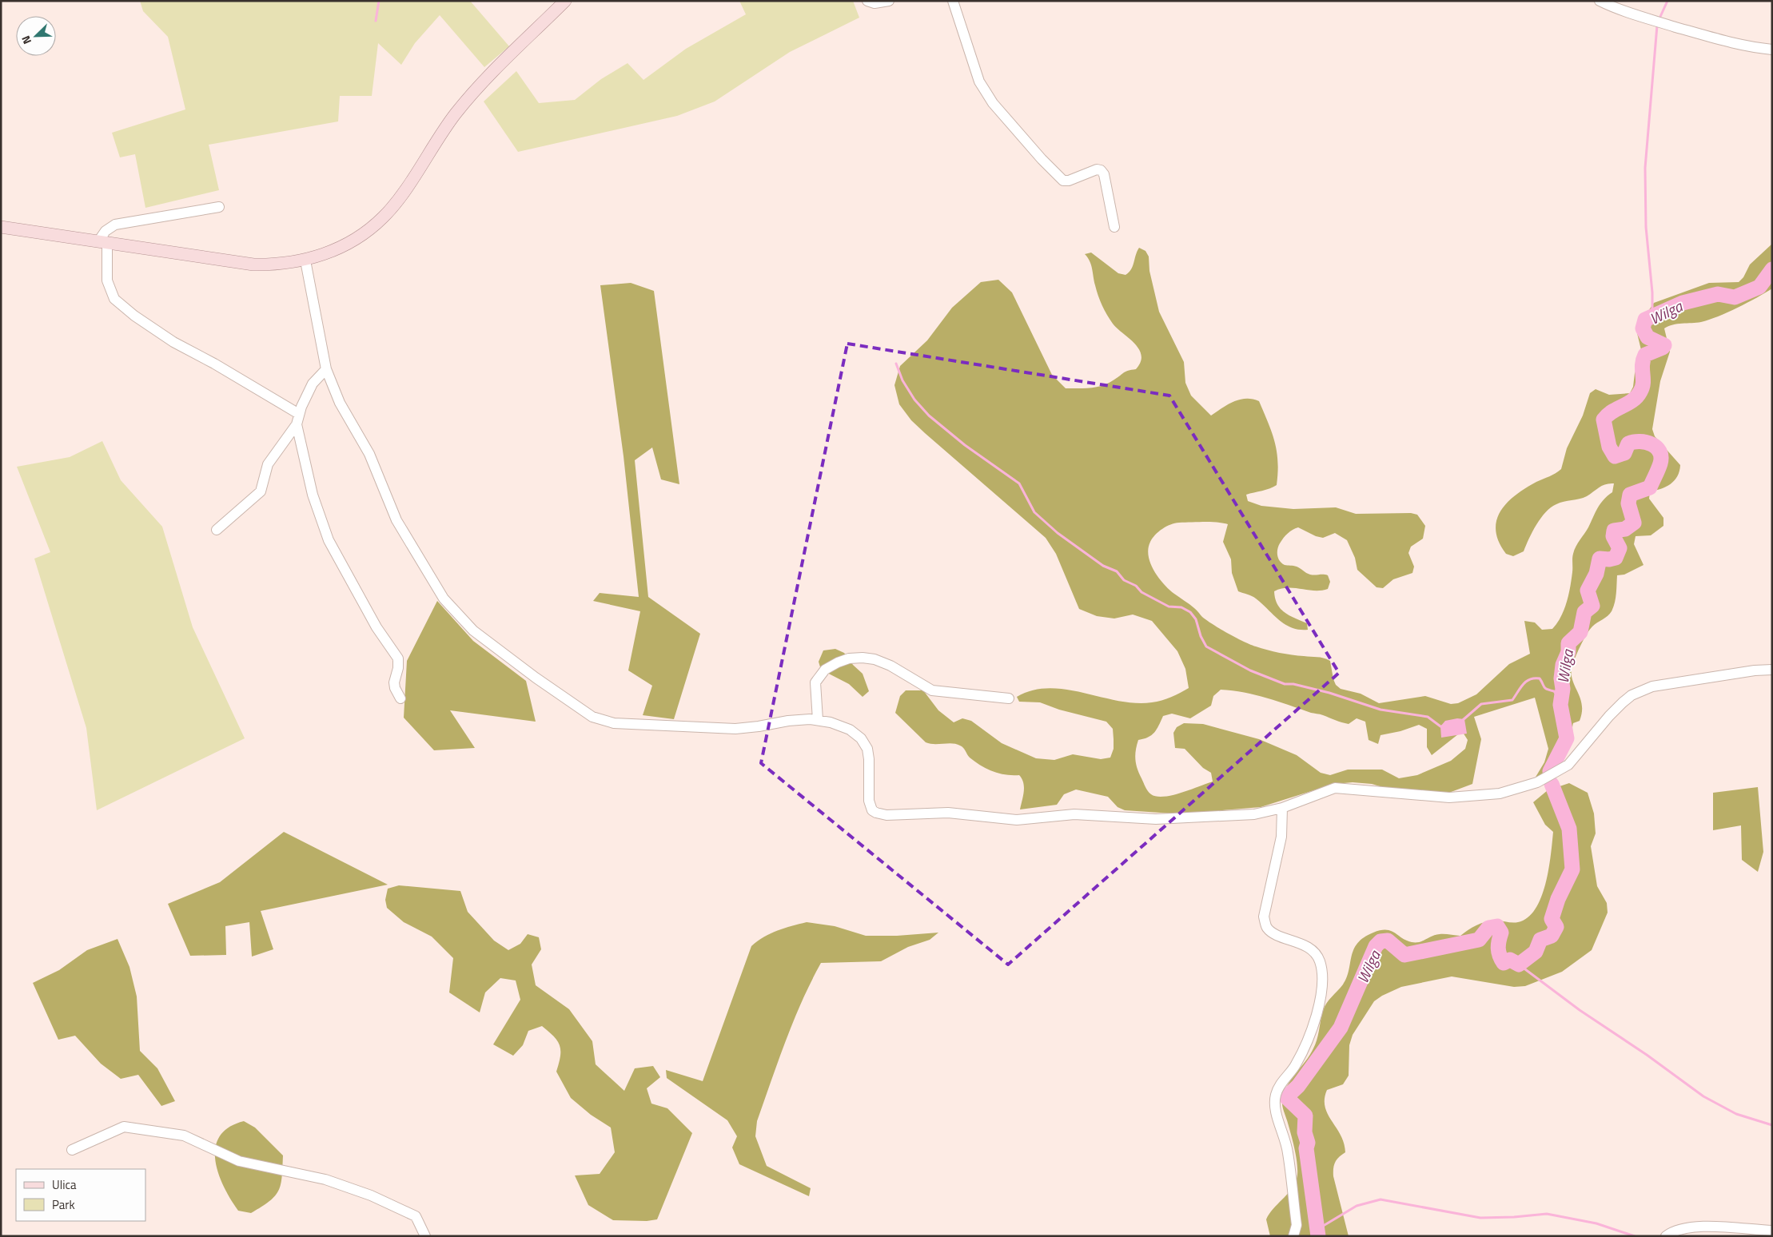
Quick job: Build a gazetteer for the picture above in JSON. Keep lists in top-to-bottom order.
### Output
{
  "water": ["Wilga"],
  "legend": ["Ulica", "Park"],
  "north": "bottom left"
}
